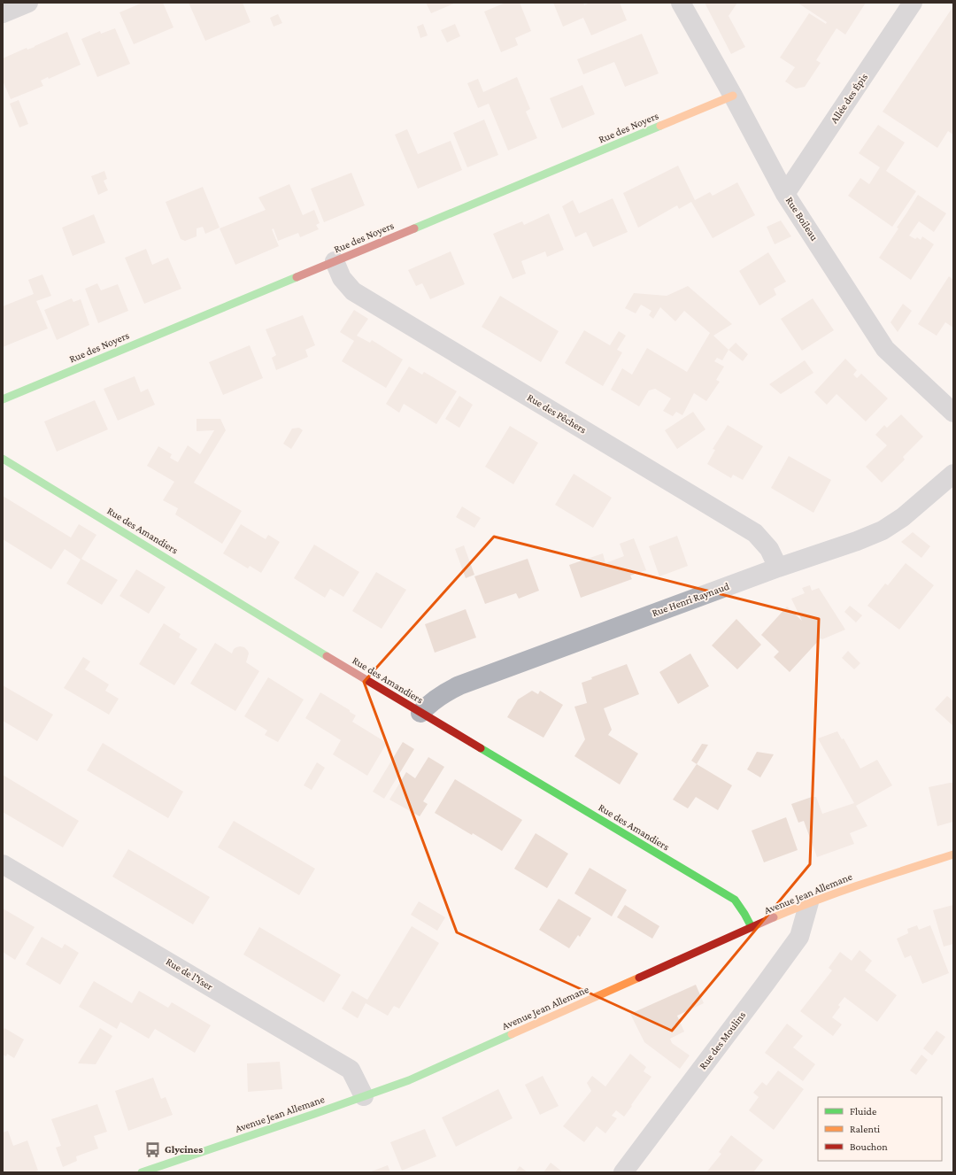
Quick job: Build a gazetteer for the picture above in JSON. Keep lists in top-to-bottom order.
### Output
{
  "streets": {
    "street": [
      "Allée des Épis",
      "Rue des Noyers",
      "Rue Boileau",
      "Rue des Pêchers",
      "Rue des Amandiers",
      "Rue Henri Raynaud",
      "Avenue Jean Allemane",
      "Rue de l'Yser",
      "Rue des Moulins"
    ]
  },
  "crossings": [
    ["Allée des Épis", "Rue Boileau"],
    ["Rue des Noyers", "Rue Boileau"],
    ["Rue des Noyers", "Rue des Pêchers"],
    ["Rue des Pêchers", "Rue Henri Raynaud"],
    ["Rue des Amandiers", "Rue Henri Raynaud"],
    ["Rue des Amandiers", "Avenue Jean Allemane"],
    ["Avenue Jean Allemane", "Rue de l'Yser"],
    ["Avenue Jean Allemane", "Rue des Moulins"]
  ],
  "places": {
    "bus stop": ["Glycines"]
  },
  "legend": ["Fluide", "Ralenti", "Bouchon"]
}
